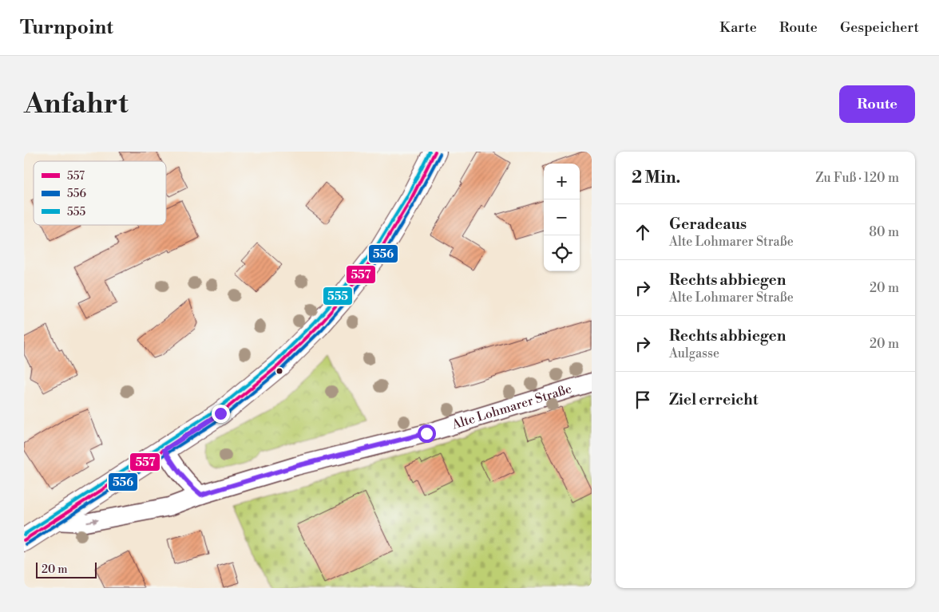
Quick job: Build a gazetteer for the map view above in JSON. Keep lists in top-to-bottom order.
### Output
{
  "streets": {
    "street": ["Alte Lohmarer Straße"]
  },
  "lines": ["transit line 557", "transit line 555", "transit line 556"],
  "legend": ["557", "556", "555"],
  "scale_bar": "20 m",
  "page": {
    "header": "Turnpoint",
    "nav": ["Karte", "Route", "Gespeichert"],
    "buttons": "Route",
    "title": "Anfahrt",
    "heading": ["2 Min.", "Zu Fuß · 120 m"],
    "map_buttons": ["+", "−"],
    "list": [
      ["Geradeaus", "Alte Lohmarer Straße", "80 m"],
      ["Rechts abbiegen", "Alte Lohmarer Straße", "20 m"],
      ["Rechts abbiegen", "Aulgasse", "20 m"],
      "Ziel erreicht"
    ],
    "scale": "20 m"
  }
}
